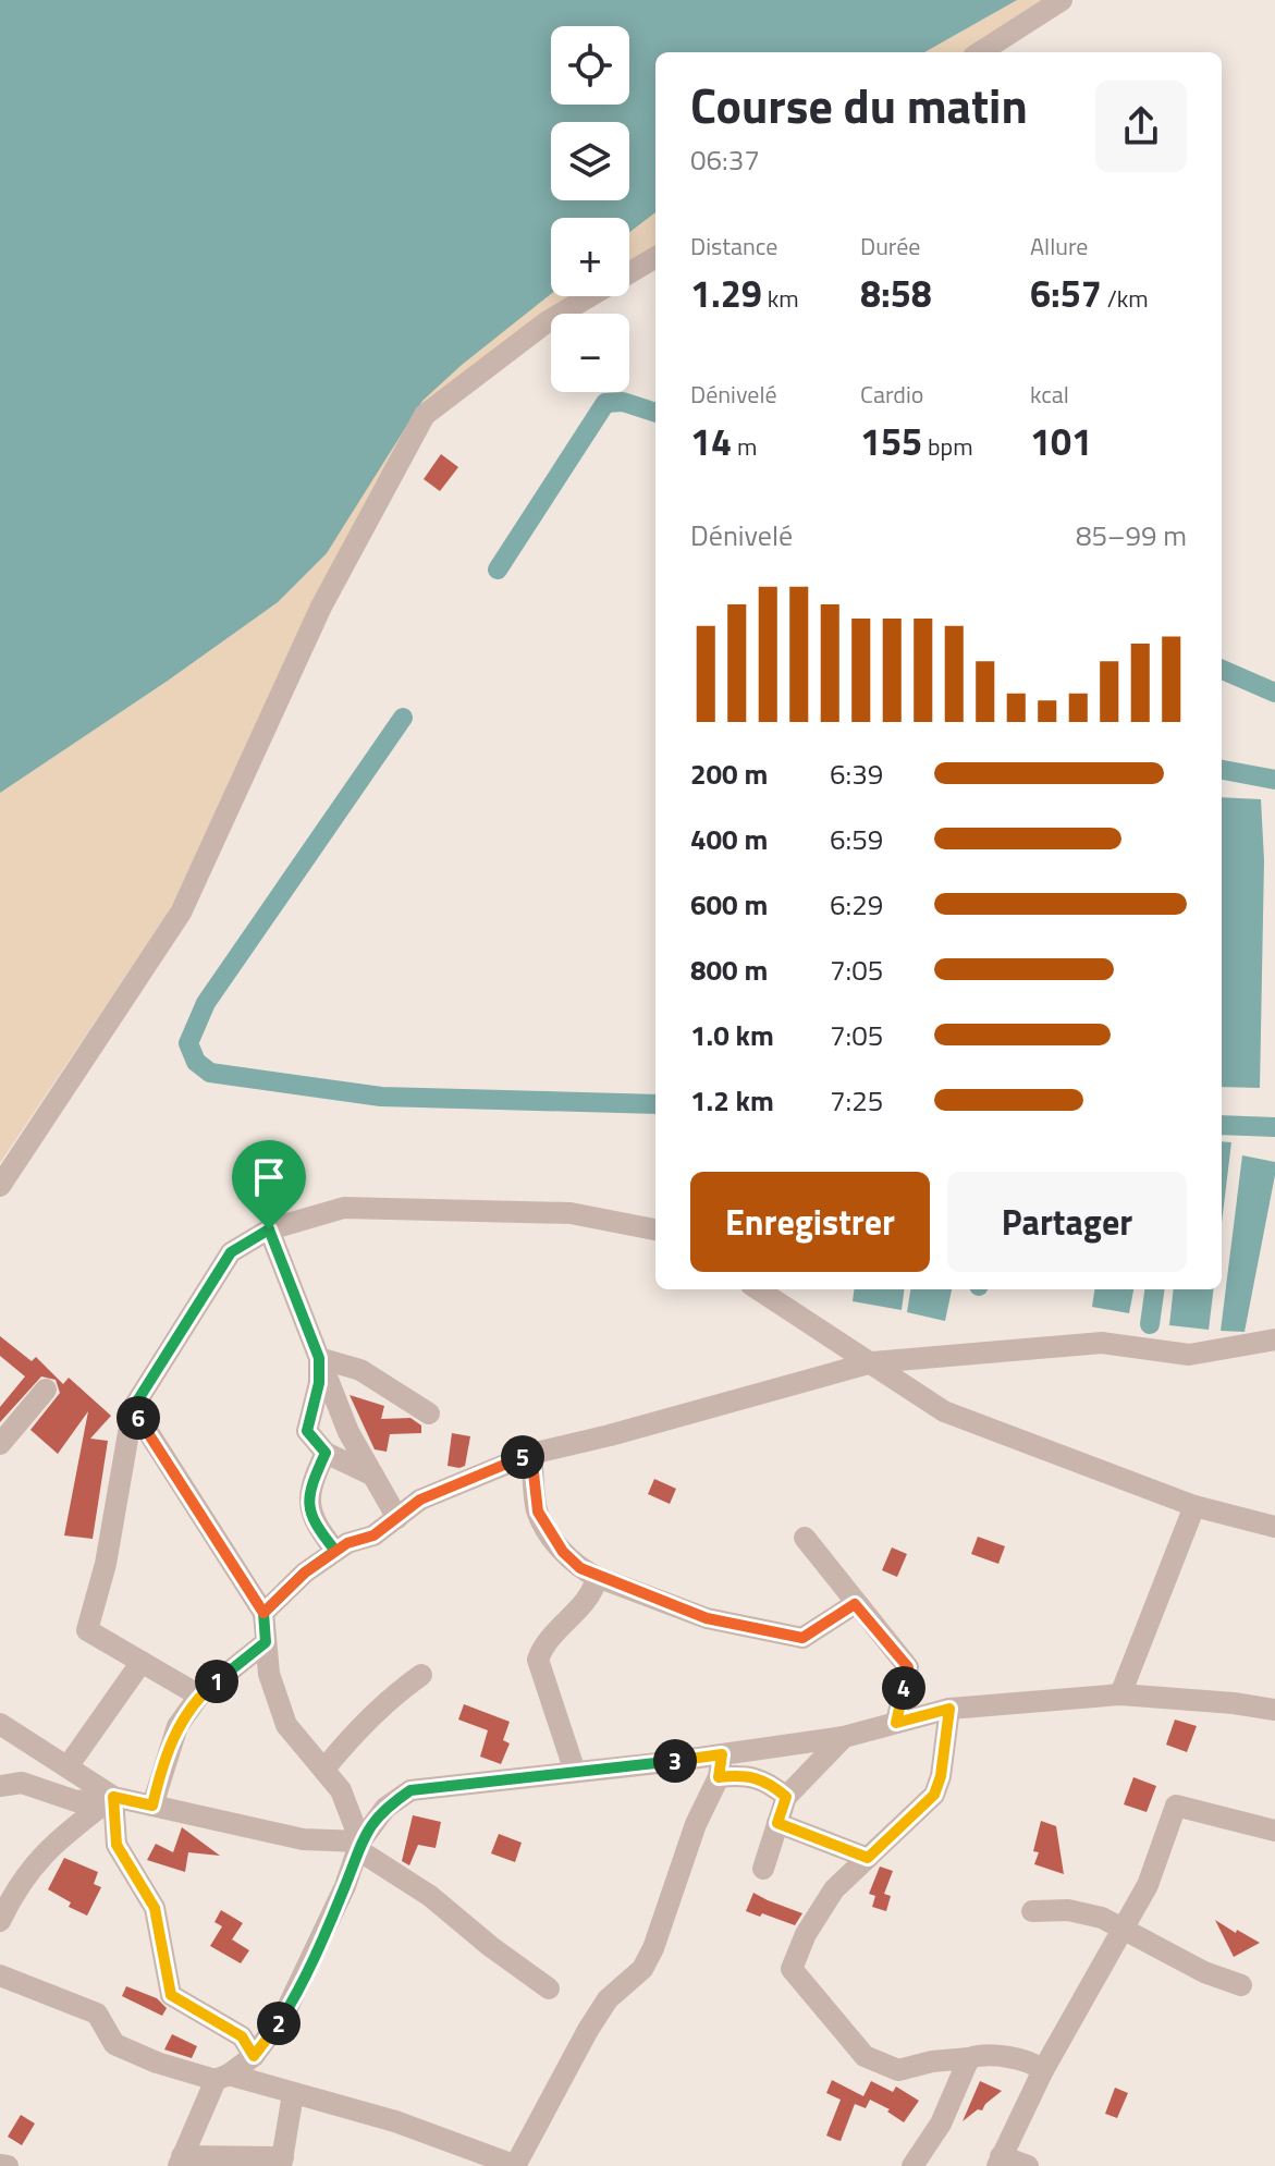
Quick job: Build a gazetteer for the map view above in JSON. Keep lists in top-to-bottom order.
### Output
{
  "page": {
    "map_buttons": ["+", "−"],
    "heading": ["Course du matin", "06:37"],
    "stats": [
      ["Distance", "1.29 km"],
      ["Durée", "8:58"],
      ["Allure", "6:57 /km"],
      ["Dénivelé", "14 m"],
      ["Cardio", "155 bpm"],
      ["kcal", "101"]
    ],
    "chart": ["Dénivelé", "85–99 m"],
    "list": [
      {
        "name": "200 m",
        "note": "6:39"
      },
      {
        "name": "400 m",
        "note": "6:59"
      },
      {
        "name": "600 m",
        "note": "6:29"
      },
      {
        "name": "800 m",
        "note": "7:05"
      },
      {
        "name": "1.0 km",
        "note": "7:05"
      },
      {
        "name": "1.2 km",
        "note": "7:25"
      }
    ],
    "buttons": ["Enregistrer", "Partager"],
    "pins": [
      "6",
      "5",
      "1",
      "4",
      "3",
      "2"
    ]
  }
}
